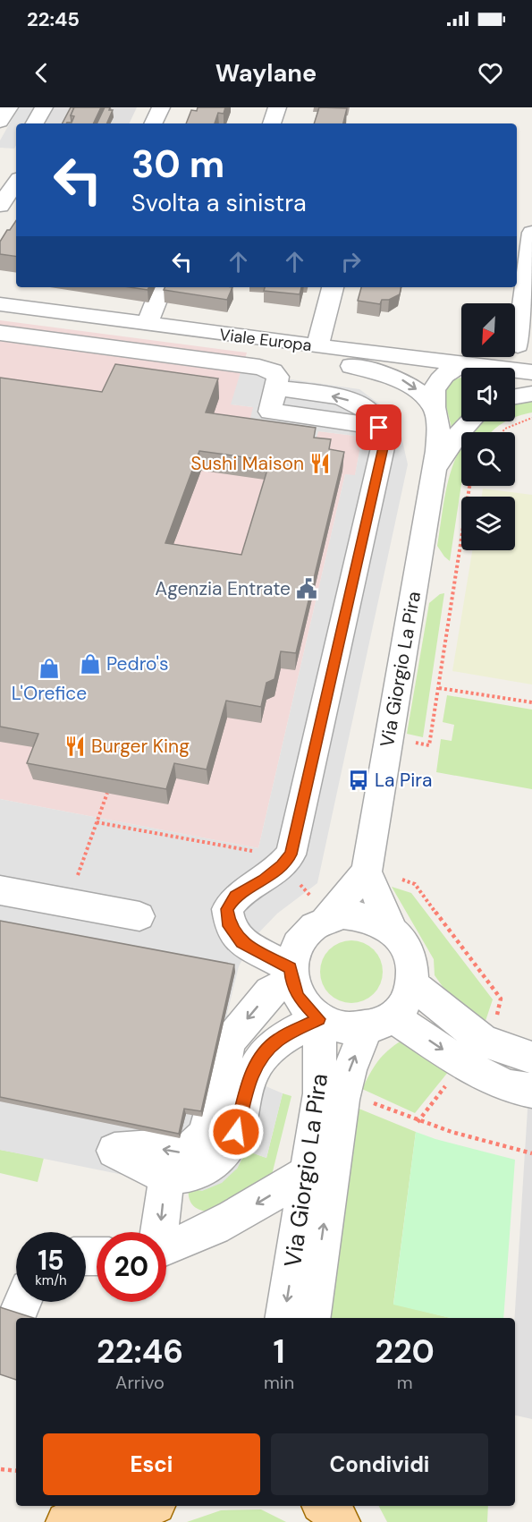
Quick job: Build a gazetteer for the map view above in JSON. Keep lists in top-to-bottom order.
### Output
{
  "streets": {
    "street": ["Viale Europa", "Via Giorgio La Pira"]
  },
  "places": {
    "restaurant": ["Sushi Maison", "Burger King"],
    "public building": ["Agenzia Entrate"],
    "shop": ["Pedro's", "L'Orefice"],
    "bus stop": ["La Pira"]
  },
  "north": "bottom left",
  "page": {
    "status": "22:45",
    "header": "Waylane",
    "turn": ["30 m", "Svolta a sinistra"],
    "speed": "15 km/h",
    "limit": "20",
    "eta": [
      "22:46",
      "Arrivo",
      "1",
      "min",
      "220",
      "m"
    ],
    "buttons": ["Esci", "Condividi"]
  }
}
